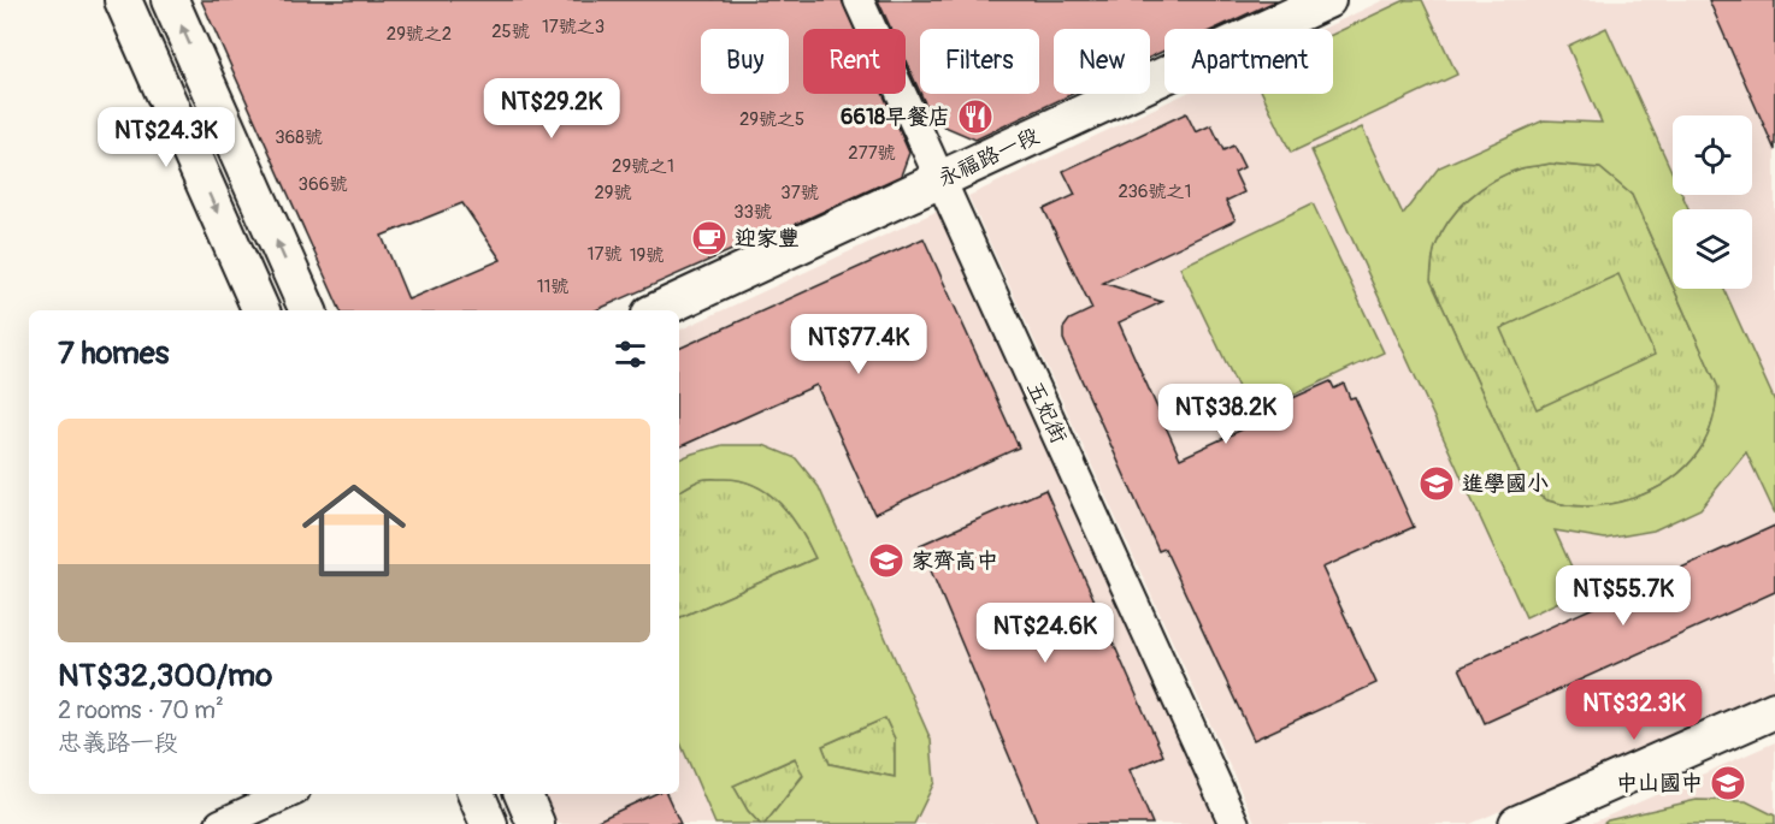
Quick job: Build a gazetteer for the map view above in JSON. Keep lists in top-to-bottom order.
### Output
{
  "streets": {
    "street": ["永福路一段", "五妃街"]
  },
  "crossings": [
    ["永福路一段", "五妃街"]
  ],
  "places": {
    "restaurant": ["6618早餐店"],
    "cafe": ["迎家豐"],
    "school or university": ["進學國小", "家齊高中", "中山國中"]
  },
  "house_numbers": [
    "17號之3",
    "25號",
    "29號之2",
    "29號之5",
    "368號",
    "277號",
    "29號之1",
    "366號",
    "236號之1",
    "29號",
    "37號",
    "33號",
    "17號",
    "19號",
    "11號"
  ],
  "page": {
    "chip": [
      "Buy",
      "Rent",
      "Filters",
      "New",
      "Apartment"
    ],
    "price": [
      "NT$29.2K",
      "NT$24.3K",
      "NT$77.4K",
      "NT$38.2K",
      "NT$55.7K",
      "NT$24.6K",
      "NT$32.3K"
    ],
    "heading": "7 homes",
    "list": [
      {
        "name": "NT$32,300/mo",
        "note": "2 rooms · 70 m² · 忠義路一段"
      }
    ]
  }
}
